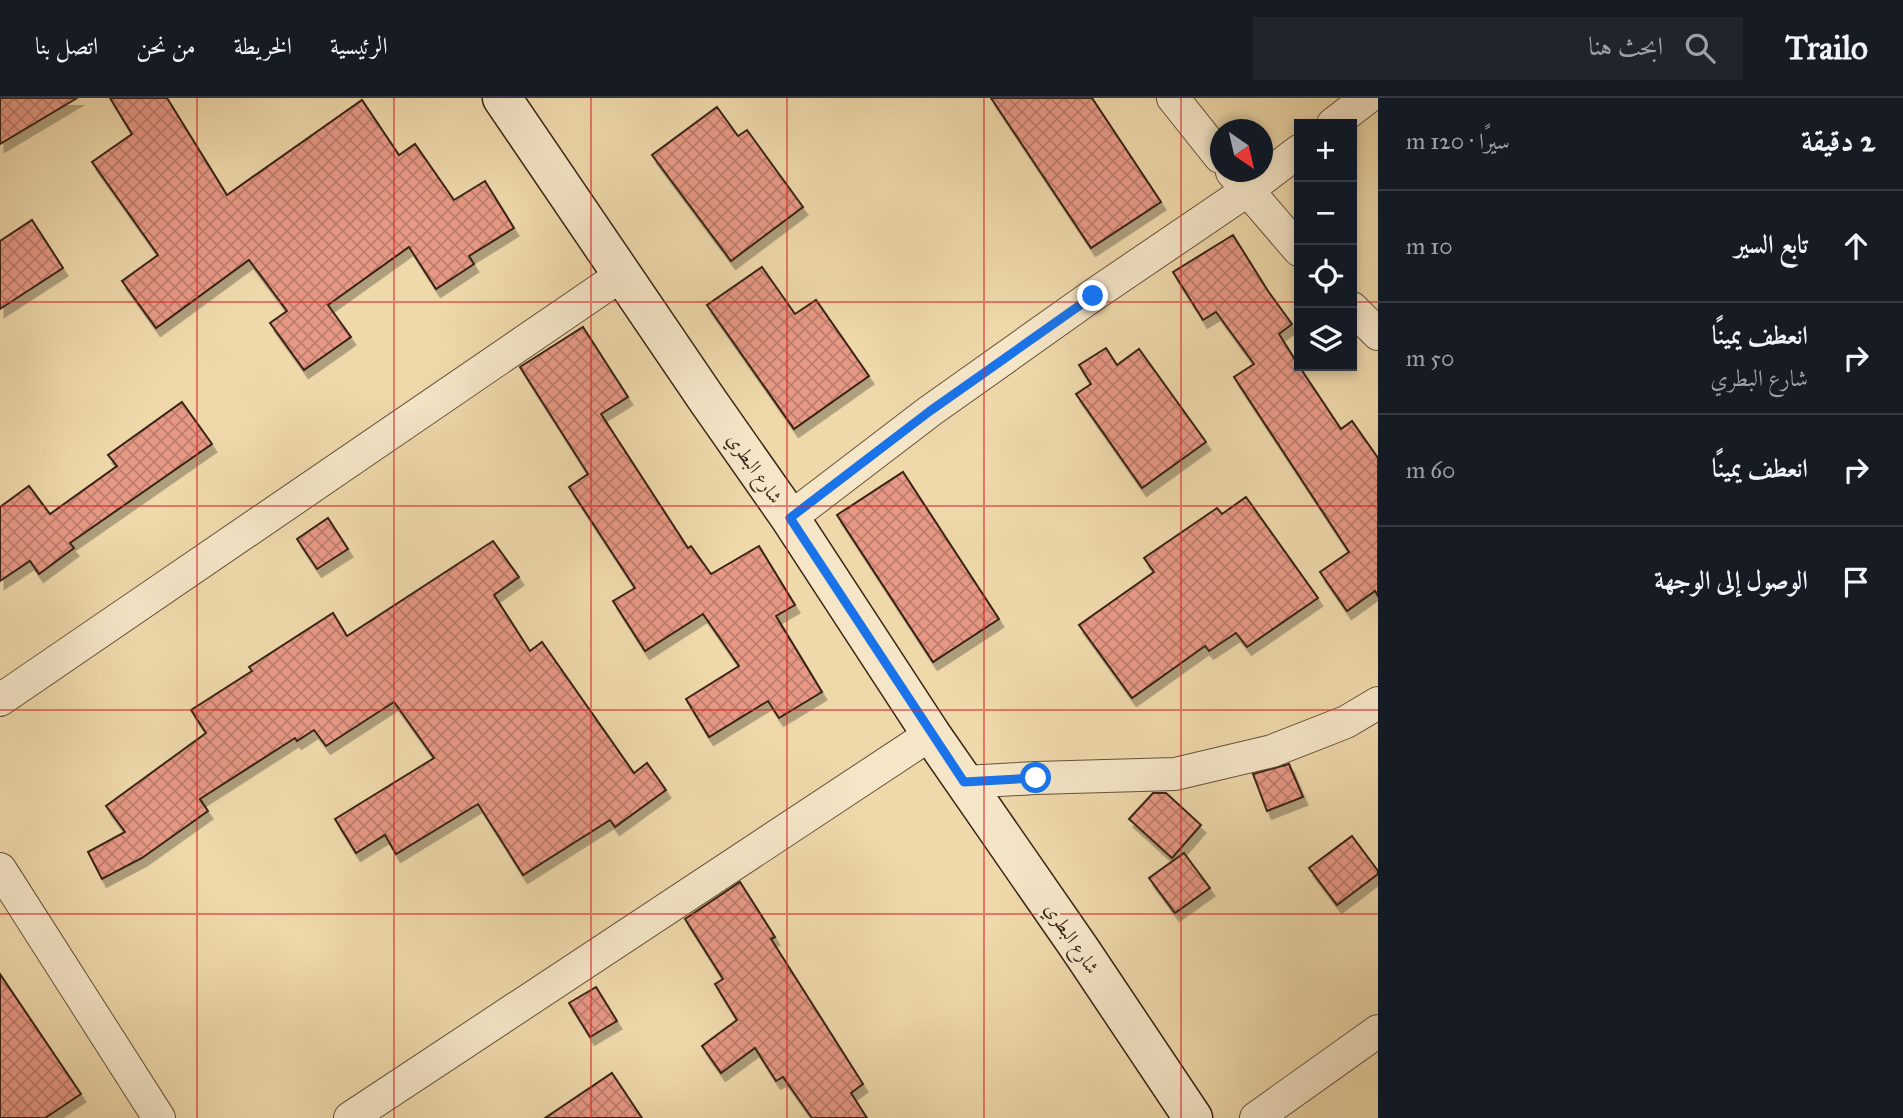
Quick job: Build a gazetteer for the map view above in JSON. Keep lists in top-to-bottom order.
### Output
{
  "streets": {
    "main road": ["شارع البطري"]
  },
  "north": "bottom right",
  "page": {
    "header": "Trailo",
    "search": "ابحث هنا",
    "nav": [
      "الرئيسية",
      "الخريطة",
      "من نحن",
      "اتصل بنا"
    ],
    "heading": ["2 دقيقة", "سيرًا · 120 m"],
    "map_buttons": ["+", "−"],
    "list": [
      ["تابع السير", "10 m"],
      ["انعطف يمينًا", "شارع البطري", "50 m"],
      ["انعطف يمينًا", "60 m"],
      "الوصول إلى الوجهة"
    ]
  }
}
